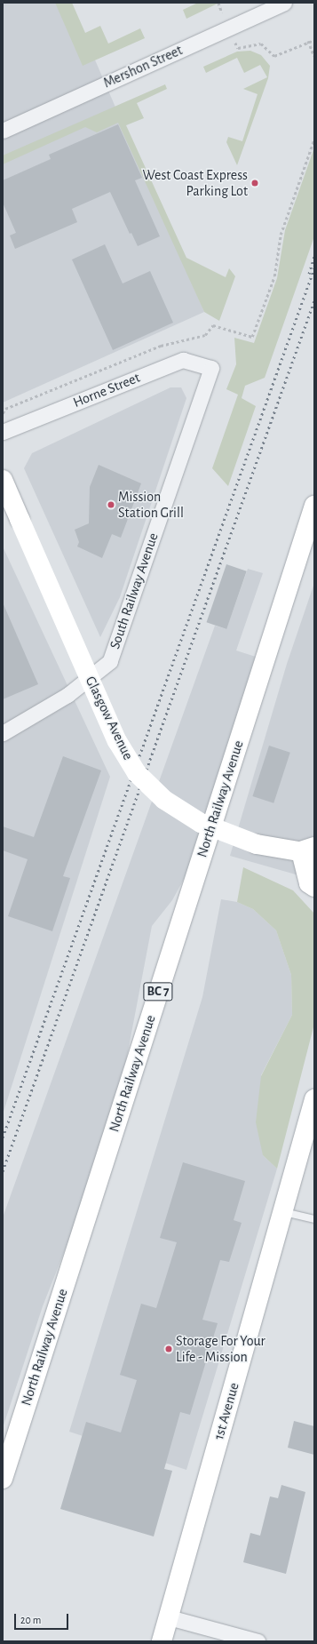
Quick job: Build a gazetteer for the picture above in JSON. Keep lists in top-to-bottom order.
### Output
{
  "streets": {
    "main road": [
      "Glasgow Avenue",
      "North Railway Avenue",
      "BC 7",
      "1st Avenue"
    ],
    "street": ["Mershon Street", "Horne Street", "South Railway Avenue"]
  },
  "crossings": [
    ["Horne Street", "South Railway Avenue"]
  ],
  "places": ["West Coast Express Parking Lot", "Mission Station Grill", "Storage For Your Life - Mission"],
  "scale_bar": "20 m"
}
